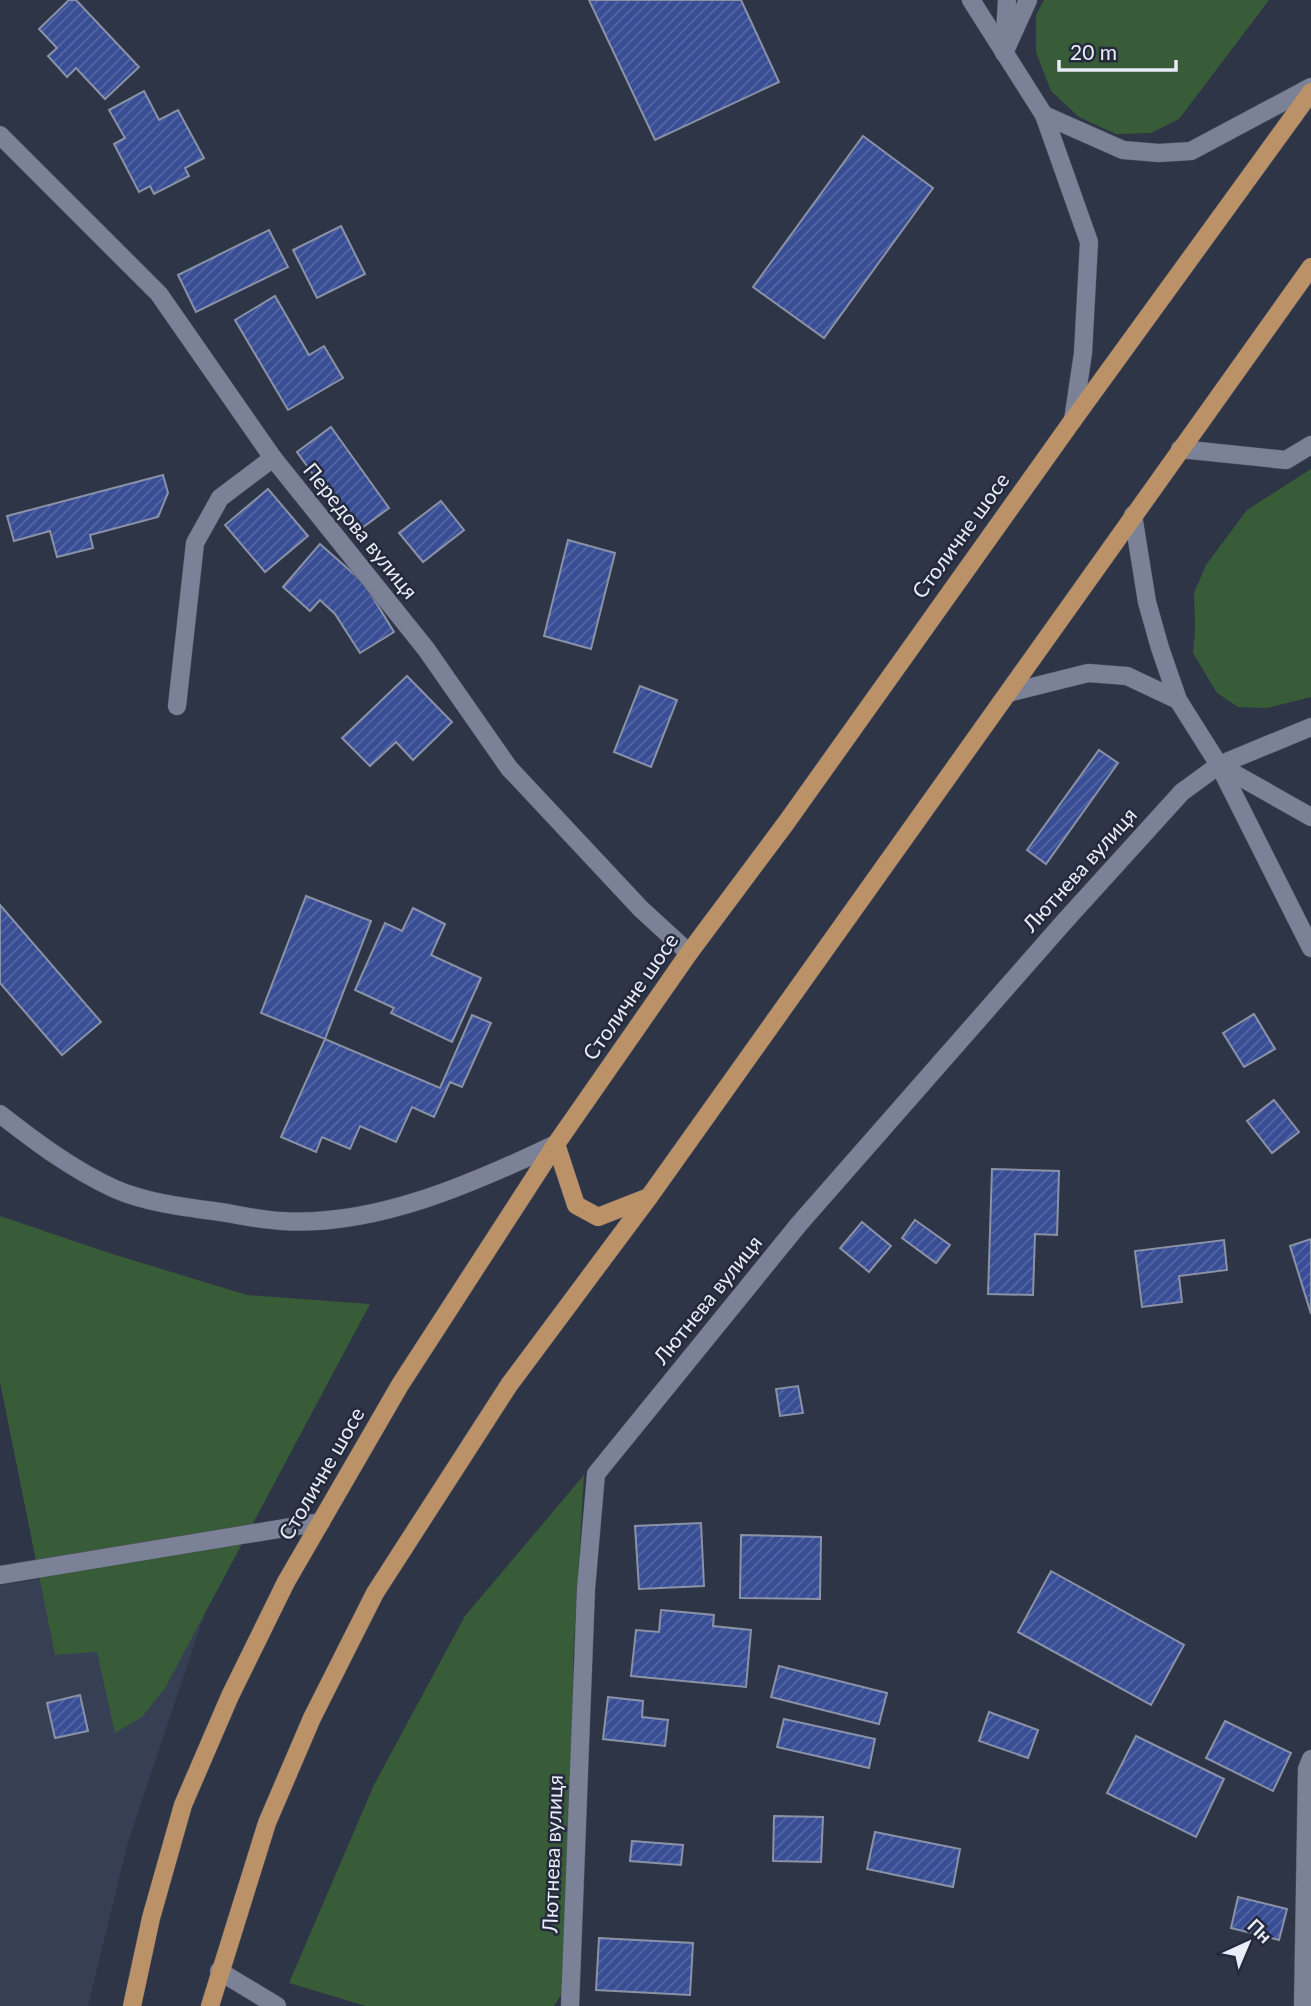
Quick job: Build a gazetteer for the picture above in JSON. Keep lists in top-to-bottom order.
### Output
{
  "streets": {
    "main road": ["Столичне шосе"],
    "street": ["Передова вулиця", "Лютнева вулиця"]
  },
  "crossings": [
    ["Передова вулиця", "Столичне шосе"]
  ],
  "scale_bar": "20 m",
  "north": "top right"
}
